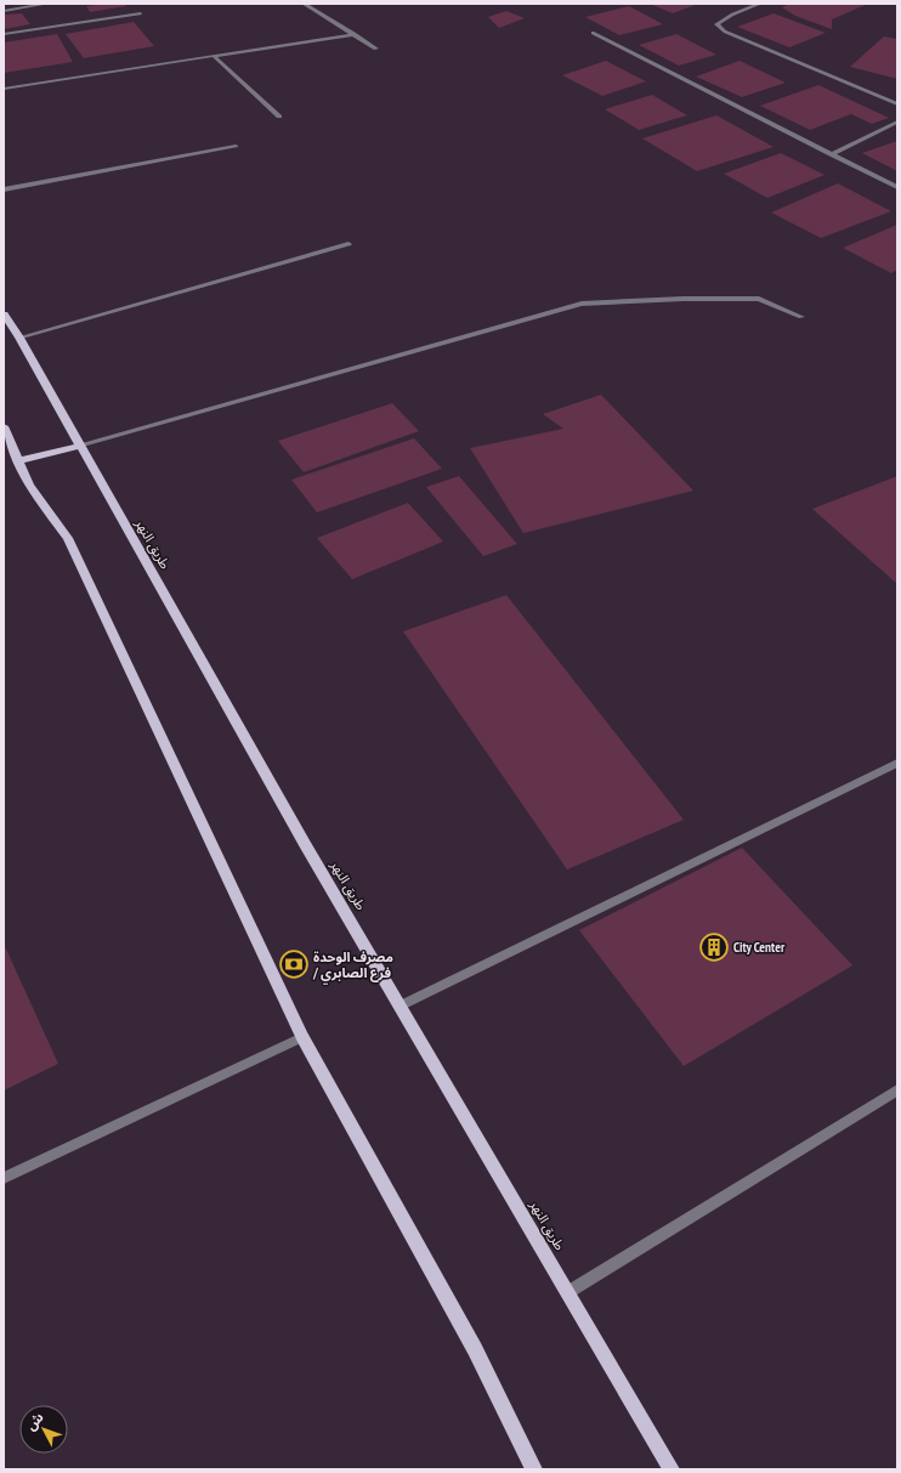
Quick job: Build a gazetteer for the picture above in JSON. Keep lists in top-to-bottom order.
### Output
{
  "streets": {
    "main road": ["طريق النهر"]
  },
  "places": {
    "building": ["City Center"],
    "bank": ["مصرف الوحدة / فرع الصابري"]
  },
  "north": "top left"
}
